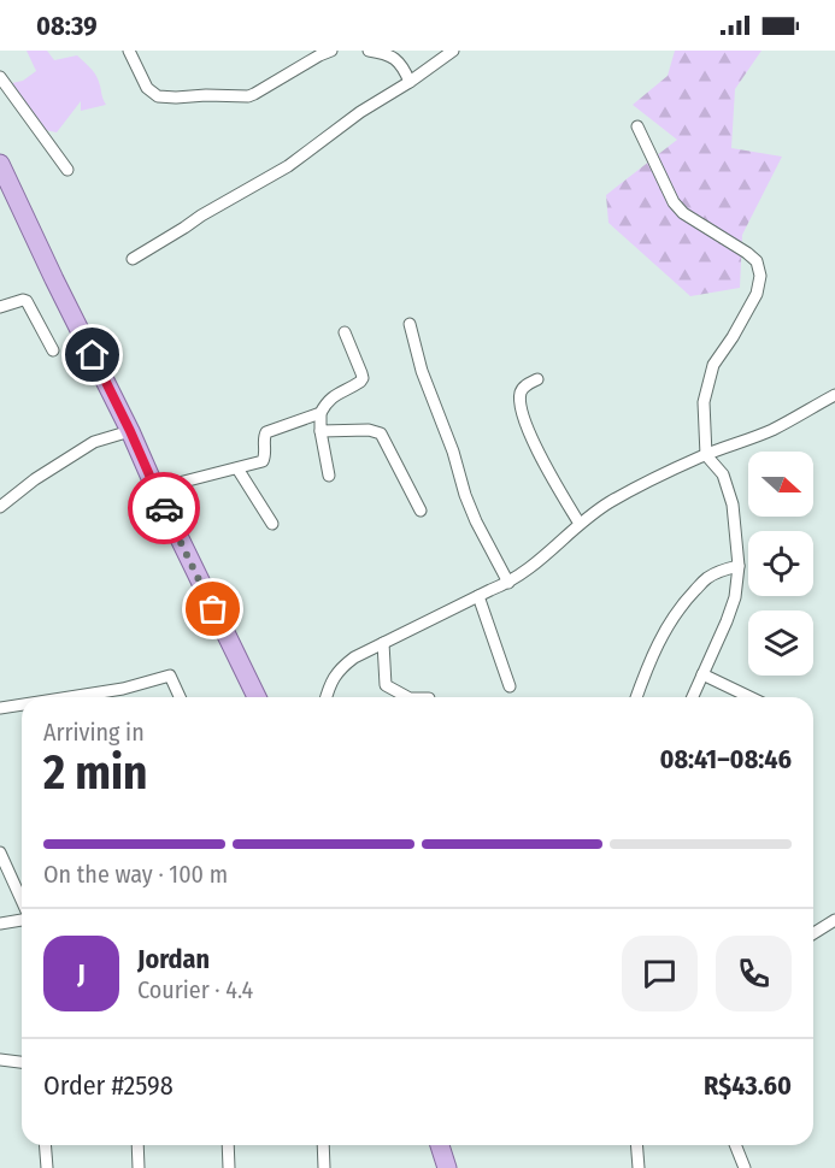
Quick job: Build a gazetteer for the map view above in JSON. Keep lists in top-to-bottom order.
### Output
{
  "north": "right",
  "page": {
    "status": "08:39",
    "heading": ["2 min", "Arriving in", "08:41–08:46"],
    "panel": [
      "Jordan",
      "Courier · 4.4",
      "Order #2598",
      "R$43.60"
    ],
    "bar": "On the way · 100 m",
    "round": "J"
  }
}
